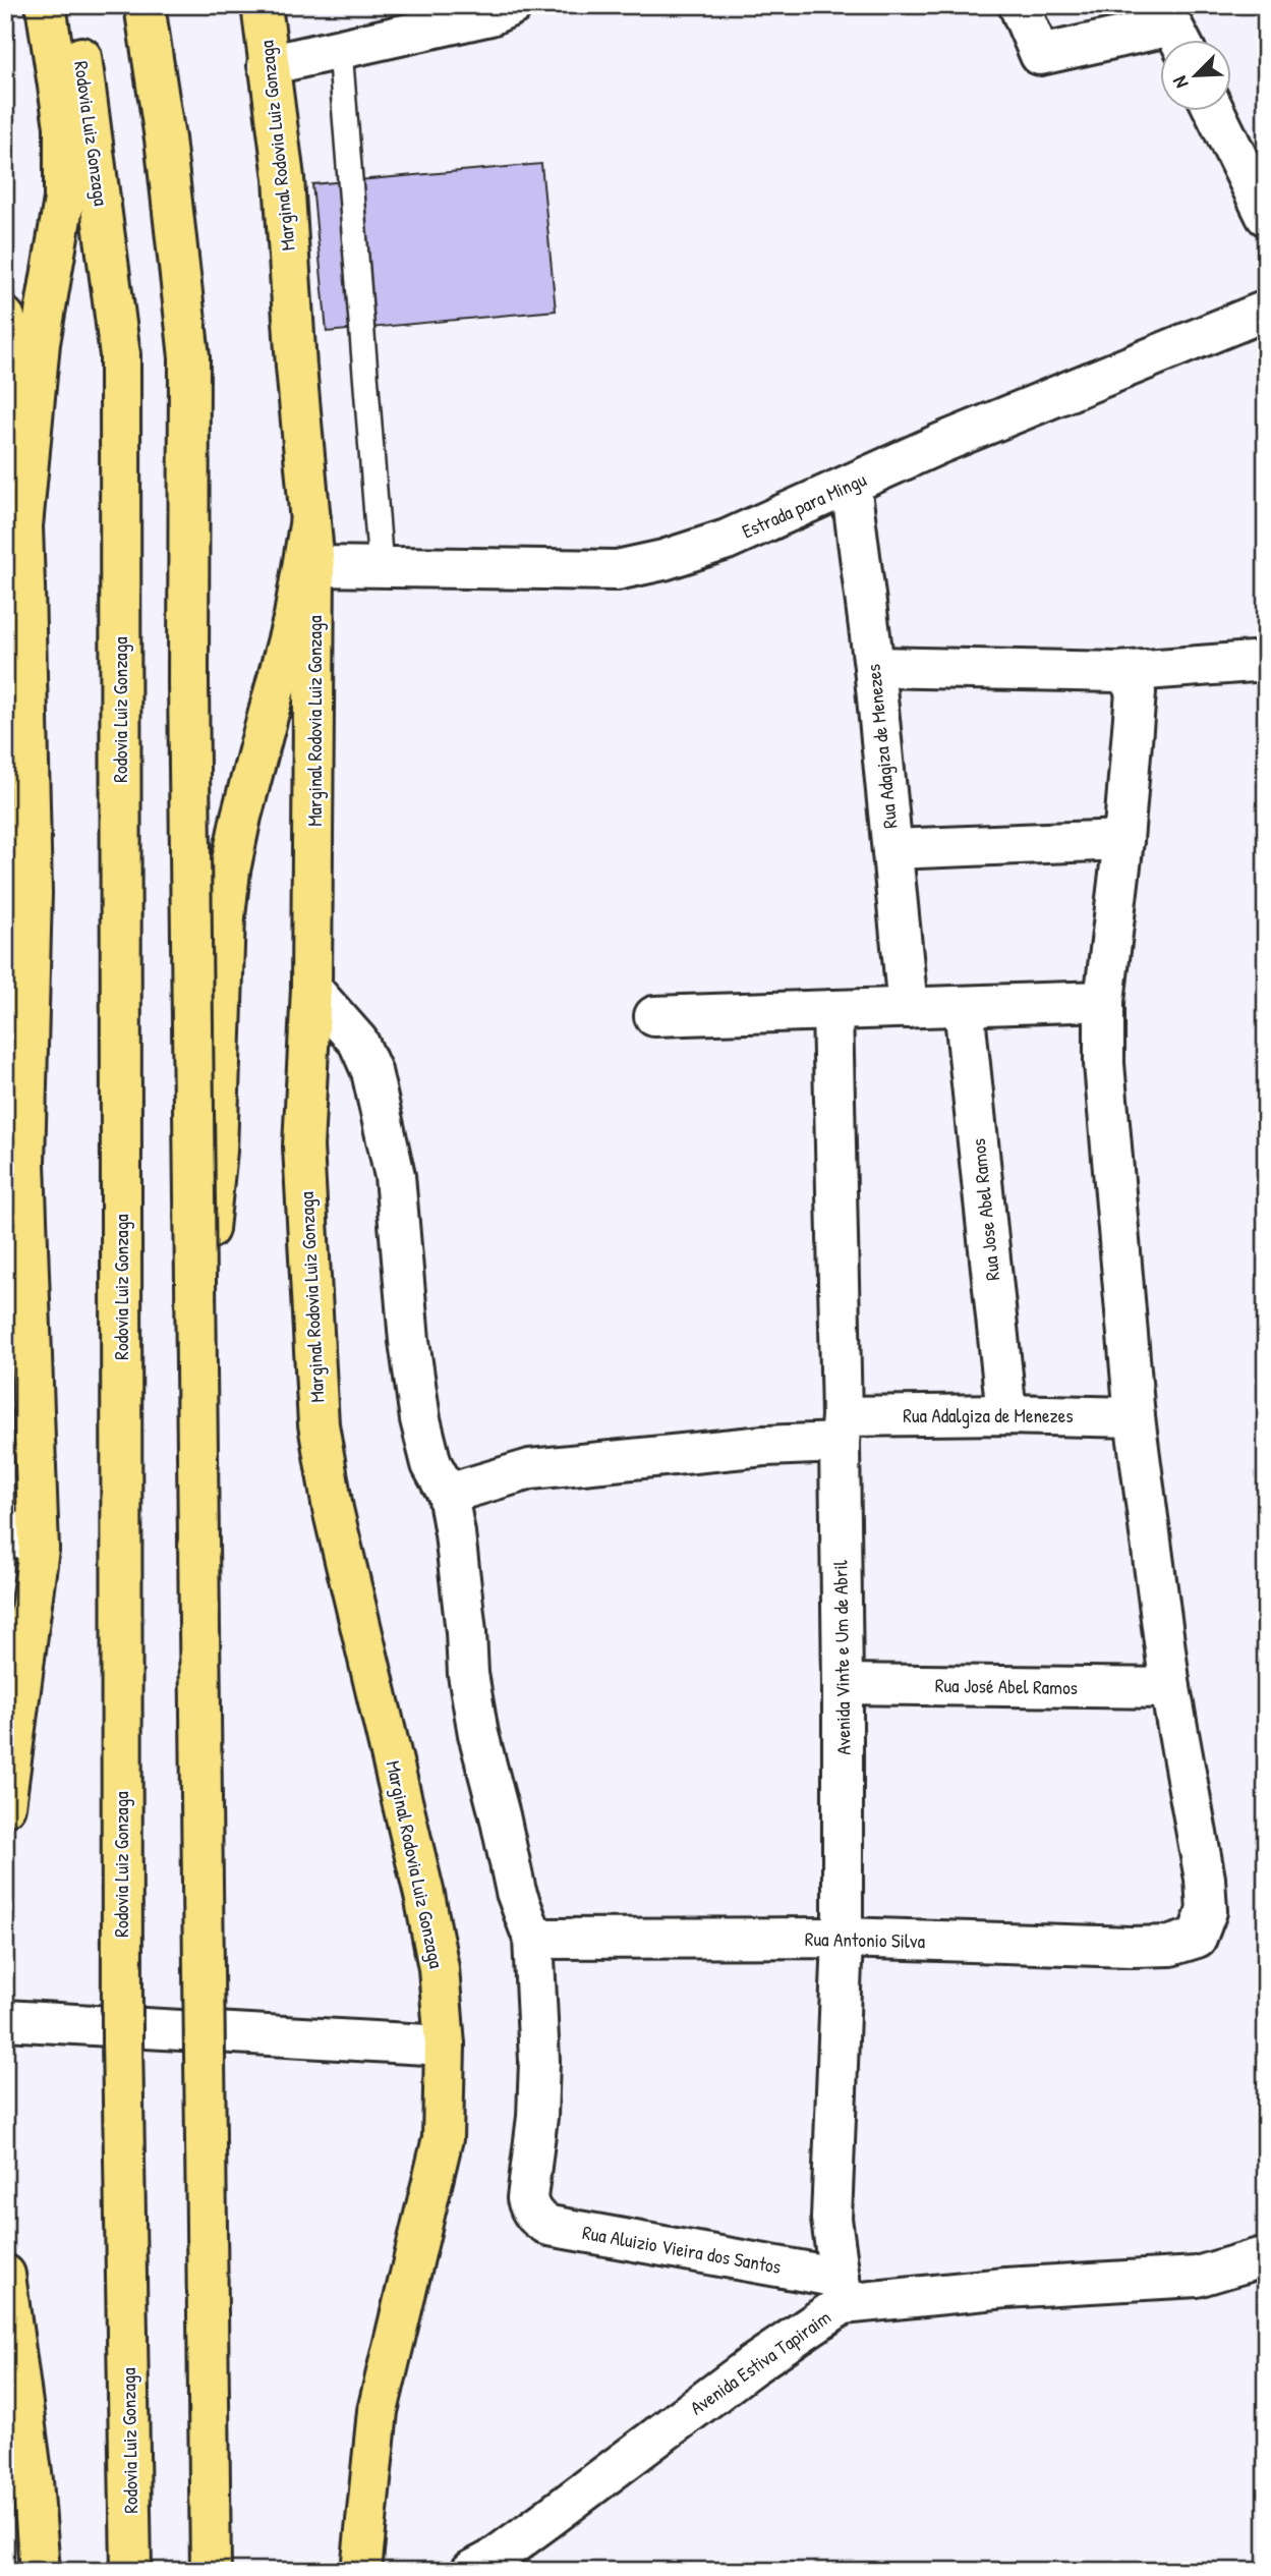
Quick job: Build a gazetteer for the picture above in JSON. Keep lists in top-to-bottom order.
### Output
{
  "streets": {
    "main road": ["Rodovia Luiz Gonzaga", "Marginal Rodovia Luiz Gonzaga"],
    "street": [
      "Estrada para Mingu",
      "Rua Adagiza de Menezes",
      "Rua Jose Abel Ramos",
      "Rua Adalgiza de Menezes",
      "Avenida Vinte e Um de Abril",
      "Rua José Abel Ramos",
      "Rua Antonio Silva",
      "Rua Aluizio Vieira dos Santos",
      "Avenida Estiva Tapiraim"
    ]
  },
  "crossings": [
    ["Marginal Rodovia Luiz Gonzaga", "Estrada para Mingu"],
    ["Estrada para Mingu", "Rua Adagiza de Menezes"],
    ["Rua Jose Abel Ramos", "Rua Adalgiza de Menezes"],
    ["Rua Adalgiza de Menezes", "Avenida Vinte e Um de Abril"],
    ["Avenida Vinte e Um de Abril", "Rua José Abel Ramos"],
    ["Avenida Vinte e Um de Abril", "Rua Antonio Silva"],
    ["Avenida Vinte e Um de Abril", "Rua Aluizio Vieira dos Santos"],
    ["Avenida Vinte e Um de Abril", "Avenida Estiva Tapiraim"],
    ["Rua José Abel Ramos", "Rua Antonio Silva"],
    ["Rua Antonio Silva", "Rua Aluizio Vieira dos Santos"],
    ["Rua Aluizio Vieira dos Santos", "Avenida Estiva Tapiraim"]
  ],
  "north": "bottom left"
}
